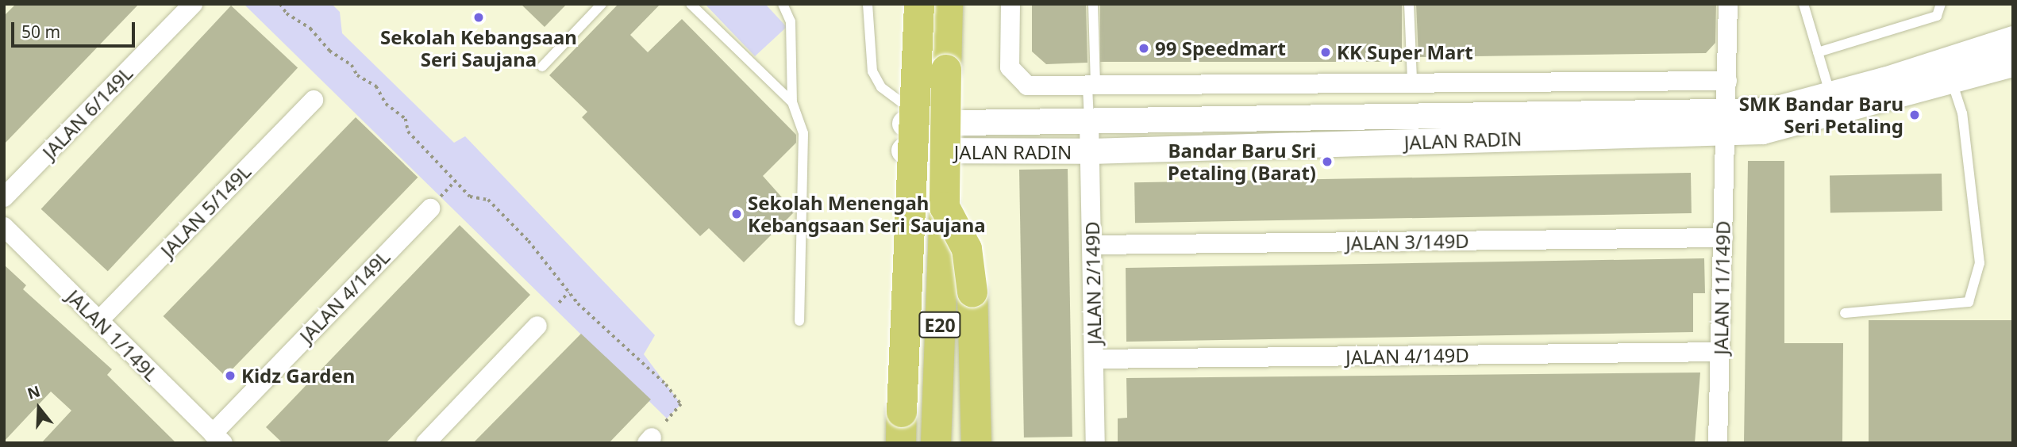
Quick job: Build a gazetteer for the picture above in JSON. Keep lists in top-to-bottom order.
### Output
{
  "streets": {
    "highway": ["E20"],
    "street": [
      "JALAN 6/149L",
      "JALAN RADIN",
      "JALAN 5/149L",
      "JALAN 3/149D",
      "JALAN 2/149D",
      "JALAN 11/149D",
      "JALAN 4/149L",
      "JALAN 1/149L",
      "JALAN 4/149D"
    ]
  },
  "crossings": [
    ["JALAN RADIN", "JALAN 2/149D"],
    ["JALAN RADIN", "JALAN 11/149D"],
    ["JALAN 5/149L", "JALAN 1/149L"],
    ["JALAN 3/149D", "JALAN 2/149D"],
    ["JALAN 3/149D", "JALAN 11/149D"],
    ["JALAN 2/149D", "JALAN 4/149D"],
    ["JALAN 11/149D", "JALAN 4/149D"],
    ["JALAN 4/149L", "JALAN 1/149L"]
  ],
  "places": [
    "Sekolah Kebangsaan Seri Saujana",
    "99 Speedmart",
    "KK Super Mart",
    "SMK Bandar Baru Seri Petaling",
    "Bandar Baru Sri Petaling (Barat)",
    "Sekolah Menengah Kebangsaan Seri Saujana",
    "Kidz Garden"
  ],
  "scale_bar": "50 m",
  "north": "top"
}
